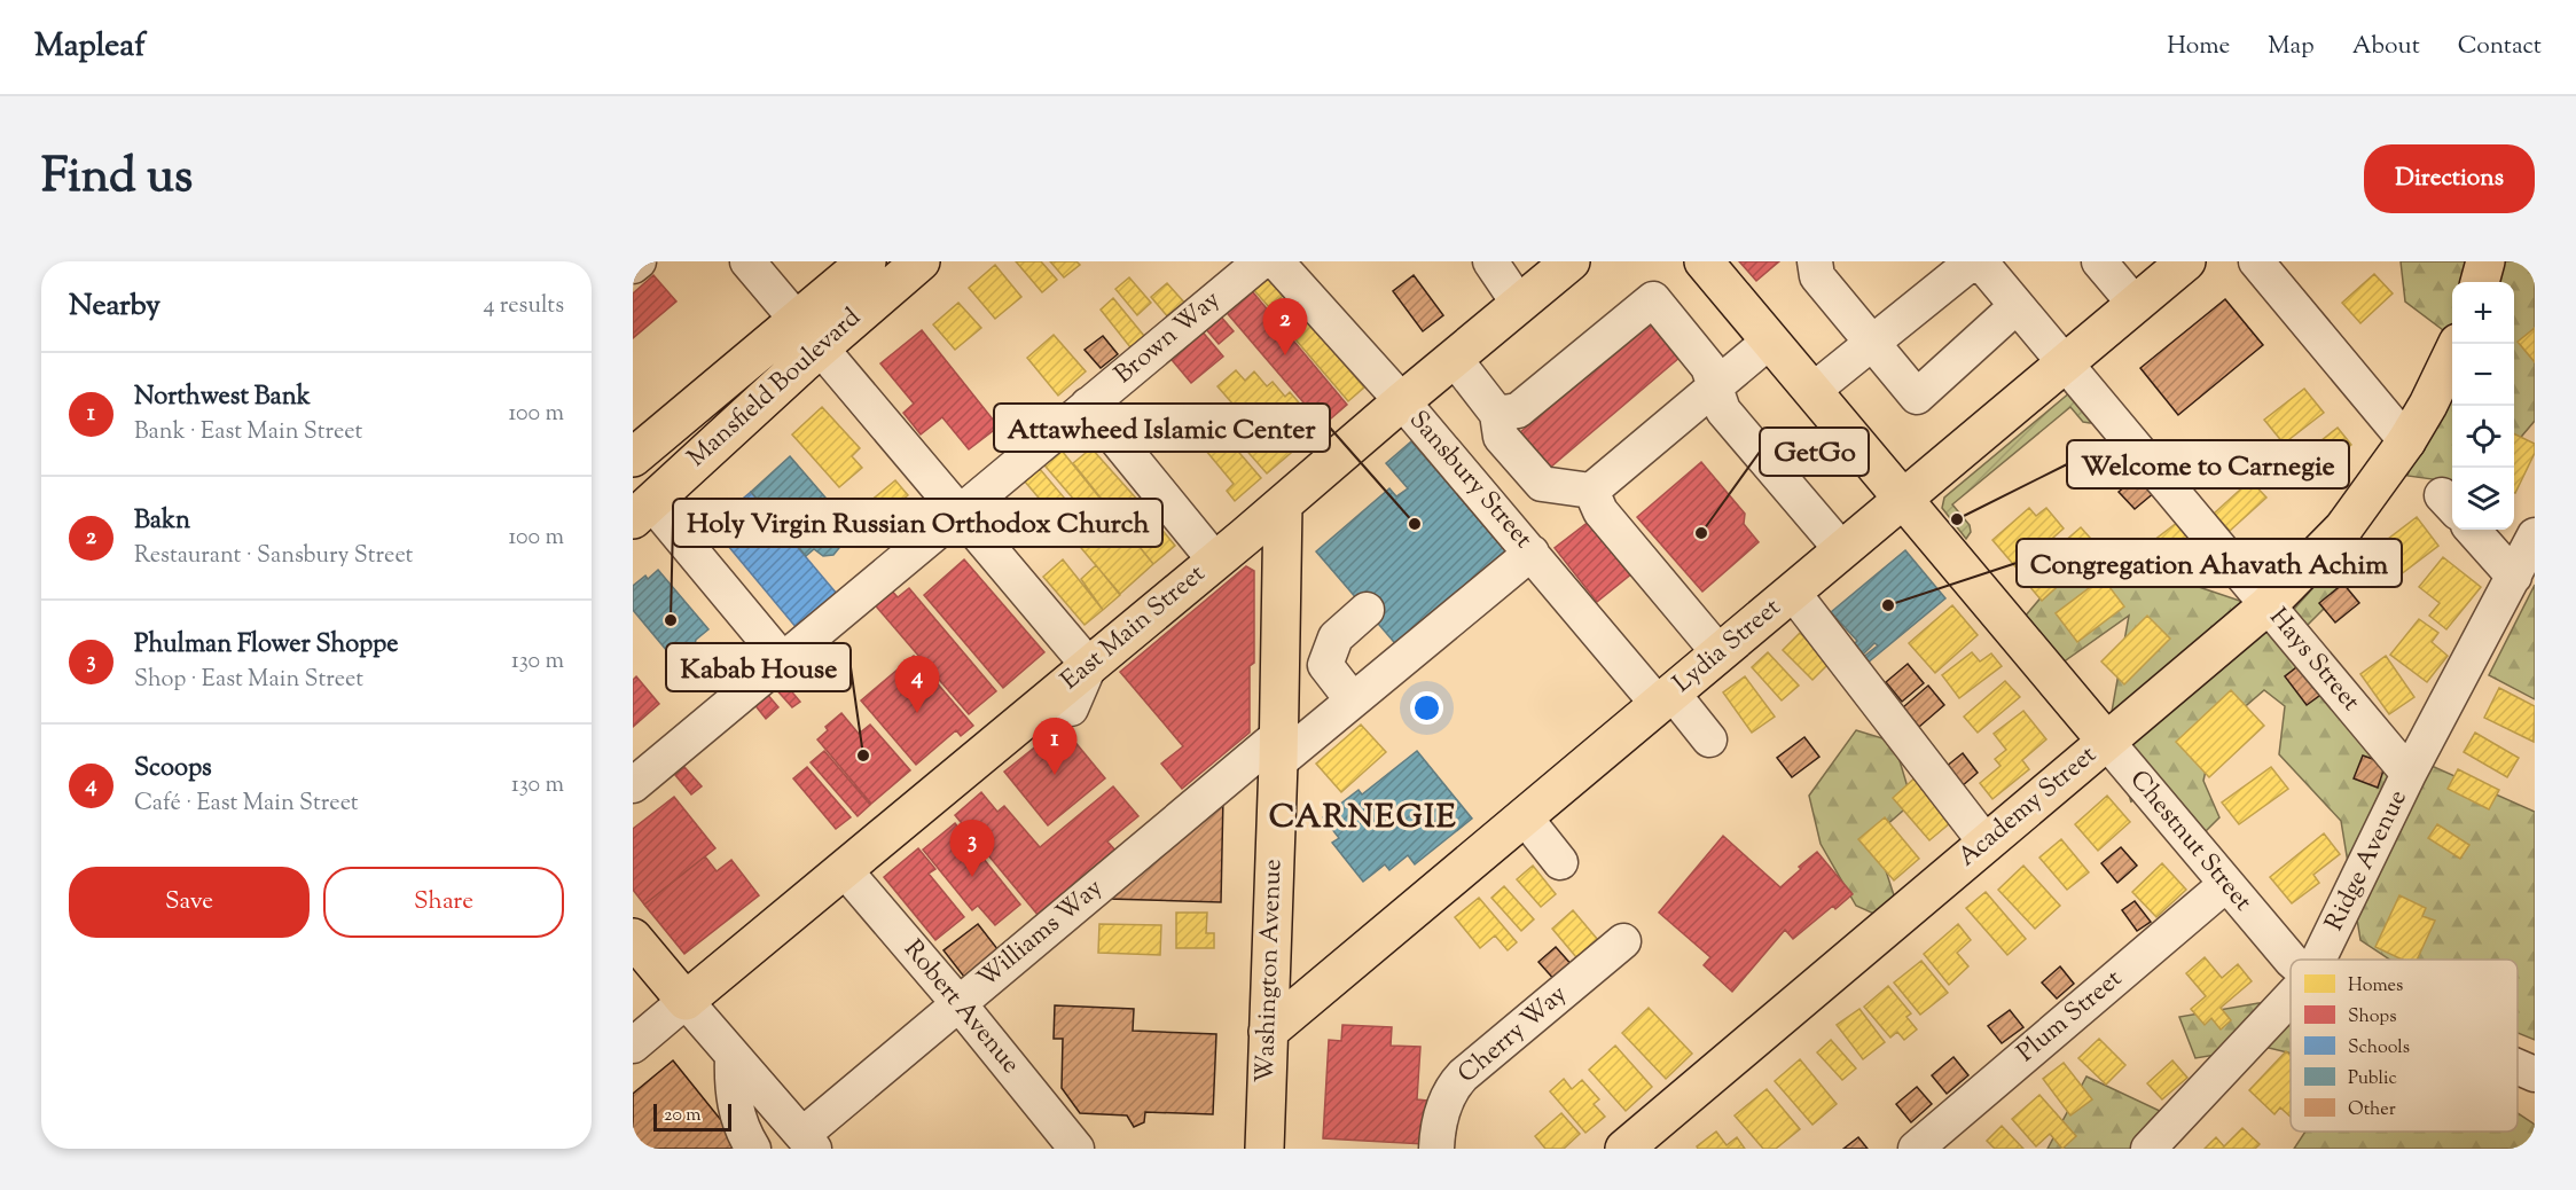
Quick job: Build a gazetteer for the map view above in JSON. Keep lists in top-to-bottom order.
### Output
{
  "streets": {
    "main road": [
      "Mansfield Boulevard",
      "East Main Street",
      "Lydia Street",
      "Academy Street",
      "Chestnut Street",
      "Washington Avenue"
    ],
    "street": [
      "Brown Way",
      "Sansbury Street",
      "Hays Street",
      "Ridge Avenue",
      "Williams Way",
      "Robert Avenue",
      "Plum Street",
      "Cherry Way"
    ]
  },
  "crossings": [
    ["Sansbury Street", "East Main Street"],
    ["Sansbury Street", "Lydia Street"],
    ["Sansbury Street", "Williams Way"],
    ["East Main Street", "Washington Avenue"],
    ["East Main Street", "Robert Avenue"],
    ["Lydia Street", "Hays Street"],
    ["Lydia Street", "Chestnut Street"],
    ["Lydia Street", "Washington Avenue"],
    ["Hays Street", "Academy Street"],
    ["Hays Street", "Ridge Avenue"],
    ["Academy Street", "Chestnut Street"],
    ["Chestnut Street", "Plum Street"],
    ["Williams Way", "Washington Avenue"],
    ["Williams Way", "Robert Avenue"]
  ],
  "districts": ["CARNEGIE"],
  "places": [
    "Welcome to Carnegie",
    "Attawheed Islamic Center",
    "GetGo",
    "Congregation Ahavath Achim",
    "Holy Virgin Russian Orthodox Church",
    "Kabab House"
  ],
  "legend": [
    "Homes",
    "Shops",
    "Schools",
    "Public",
    "Other"
  ],
  "scale_bar": "20 m",
  "page": {
    "header": "Mapleaf",
    "nav": [
      "Home",
      "Map",
      "About",
      "Contact"
    ],
    "title": "Find us",
    "buttons": [
      "Directions",
      ["Save", "Share"]
    ],
    "heading": ["Nearby", "4 results"],
    "map_buttons": ["+", "−"],
    "pins": [
      "2",
      "4",
      "1",
      "3"
    ],
    "list": [
      {
        "mark": "1",
        "name": "Northwest Bank",
        "note": "Bank · East Main Street",
        "value": "100 m"
      },
      {
        "mark": "2",
        "name": "Bakn",
        "note": "Restaurant · Sansbury Street",
        "value": "100 m"
      },
      {
        "mark": "3",
        "name": "Phulman Flower Shoppe",
        "note": "Shop · East Main Street",
        "value": "130 m"
      },
      {
        "mark": "4",
        "name": "Scoops",
        "note": "Café · East Main Street",
        "value": "130 m"
      }
    ],
    "scale": "20 m"
  }
}
